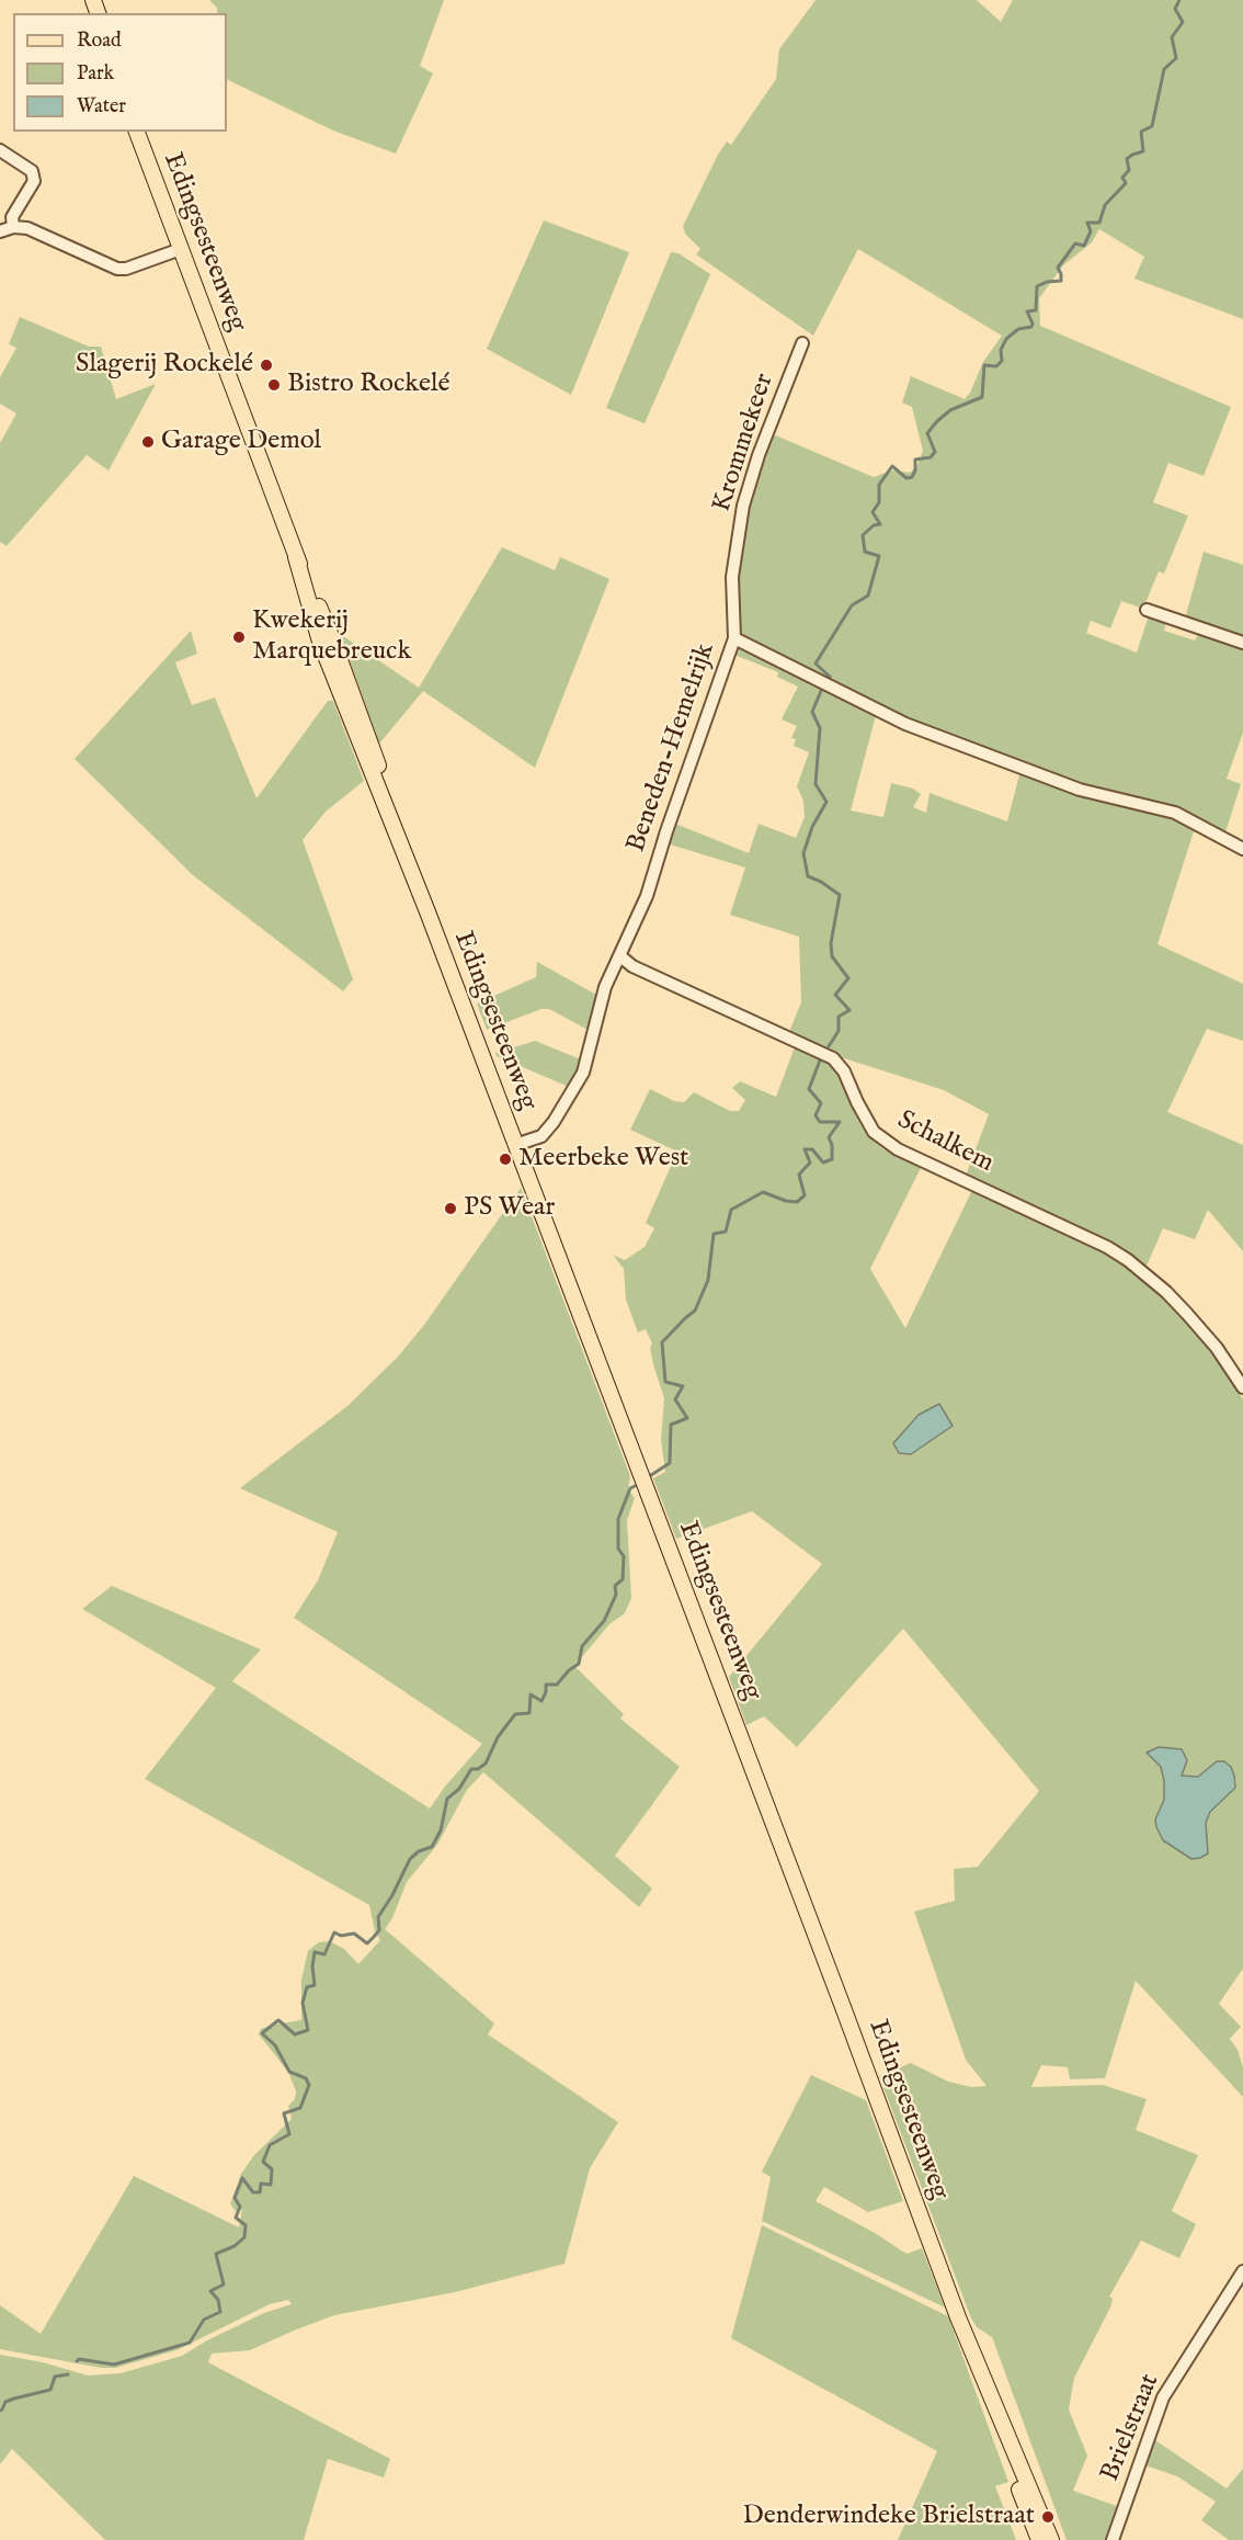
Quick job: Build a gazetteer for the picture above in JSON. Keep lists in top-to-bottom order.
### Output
{
  "streets": {
    "main road": ["Edingsesteenweg"],
    "street": [
      "Krommekeer",
      "Beneden-Hemelrijk",
      "Schalkem",
      "Brielstraat"
    ]
  },
  "crossings": [
    ["Edingsesteenweg", "Beneden-Hemelrijk"],
    ["Krommekeer", "Beneden-Hemelrijk"],
    ["Beneden-Hemelrijk", "Schalkem"]
  ],
  "places": [
    "Slagerij Rockelé",
    "Bistro Rockelé",
    "Garage Demol",
    "Kwekerij Marquebreuck",
    "Meerbeke West",
    "PS Wear",
    "Denderwindeke Brielstraat"
  ],
  "legend": ["Road", "Park", "Water"]
}
